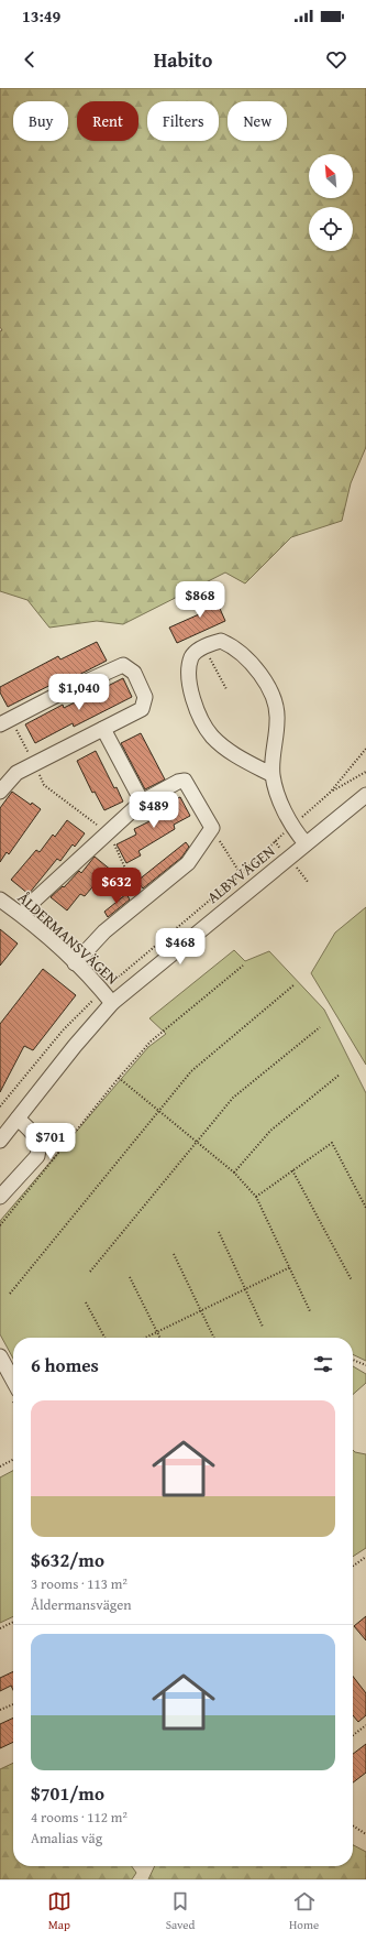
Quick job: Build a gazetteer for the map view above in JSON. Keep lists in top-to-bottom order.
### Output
{
  "streets": {
    "street": ["ALBYVÄGEN", "ÅLDERMANSVÄGEN"]
  },
  "crossings": [
    ["ALBYVÄGEN", "ÅLDERMANSVÄGEN"]
  ],
  "north": "top left",
  "page": {
    "status": "13:49",
    "header": "Habito",
    "chip": [
      "Buy",
      "Rent",
      "Filters",
      "New"
    ],
    "price": [
      "$868",
      "$1,040",
      "$489",
      "$632",
      "$468",
      "$701"
    ],
    "heading": "6 homes",
    "list": [
      {
        "name": "$632/mo",
        "note": "3 rooms · 113 m² · Åldermansvägen"
      },
      {
        "name": "$701/mo",
        "note": "4 rooms · 112 m² · Amalias väg"
      }
    ],
    "tabs": ["Map", "Saved", "Home"]
  }
}
